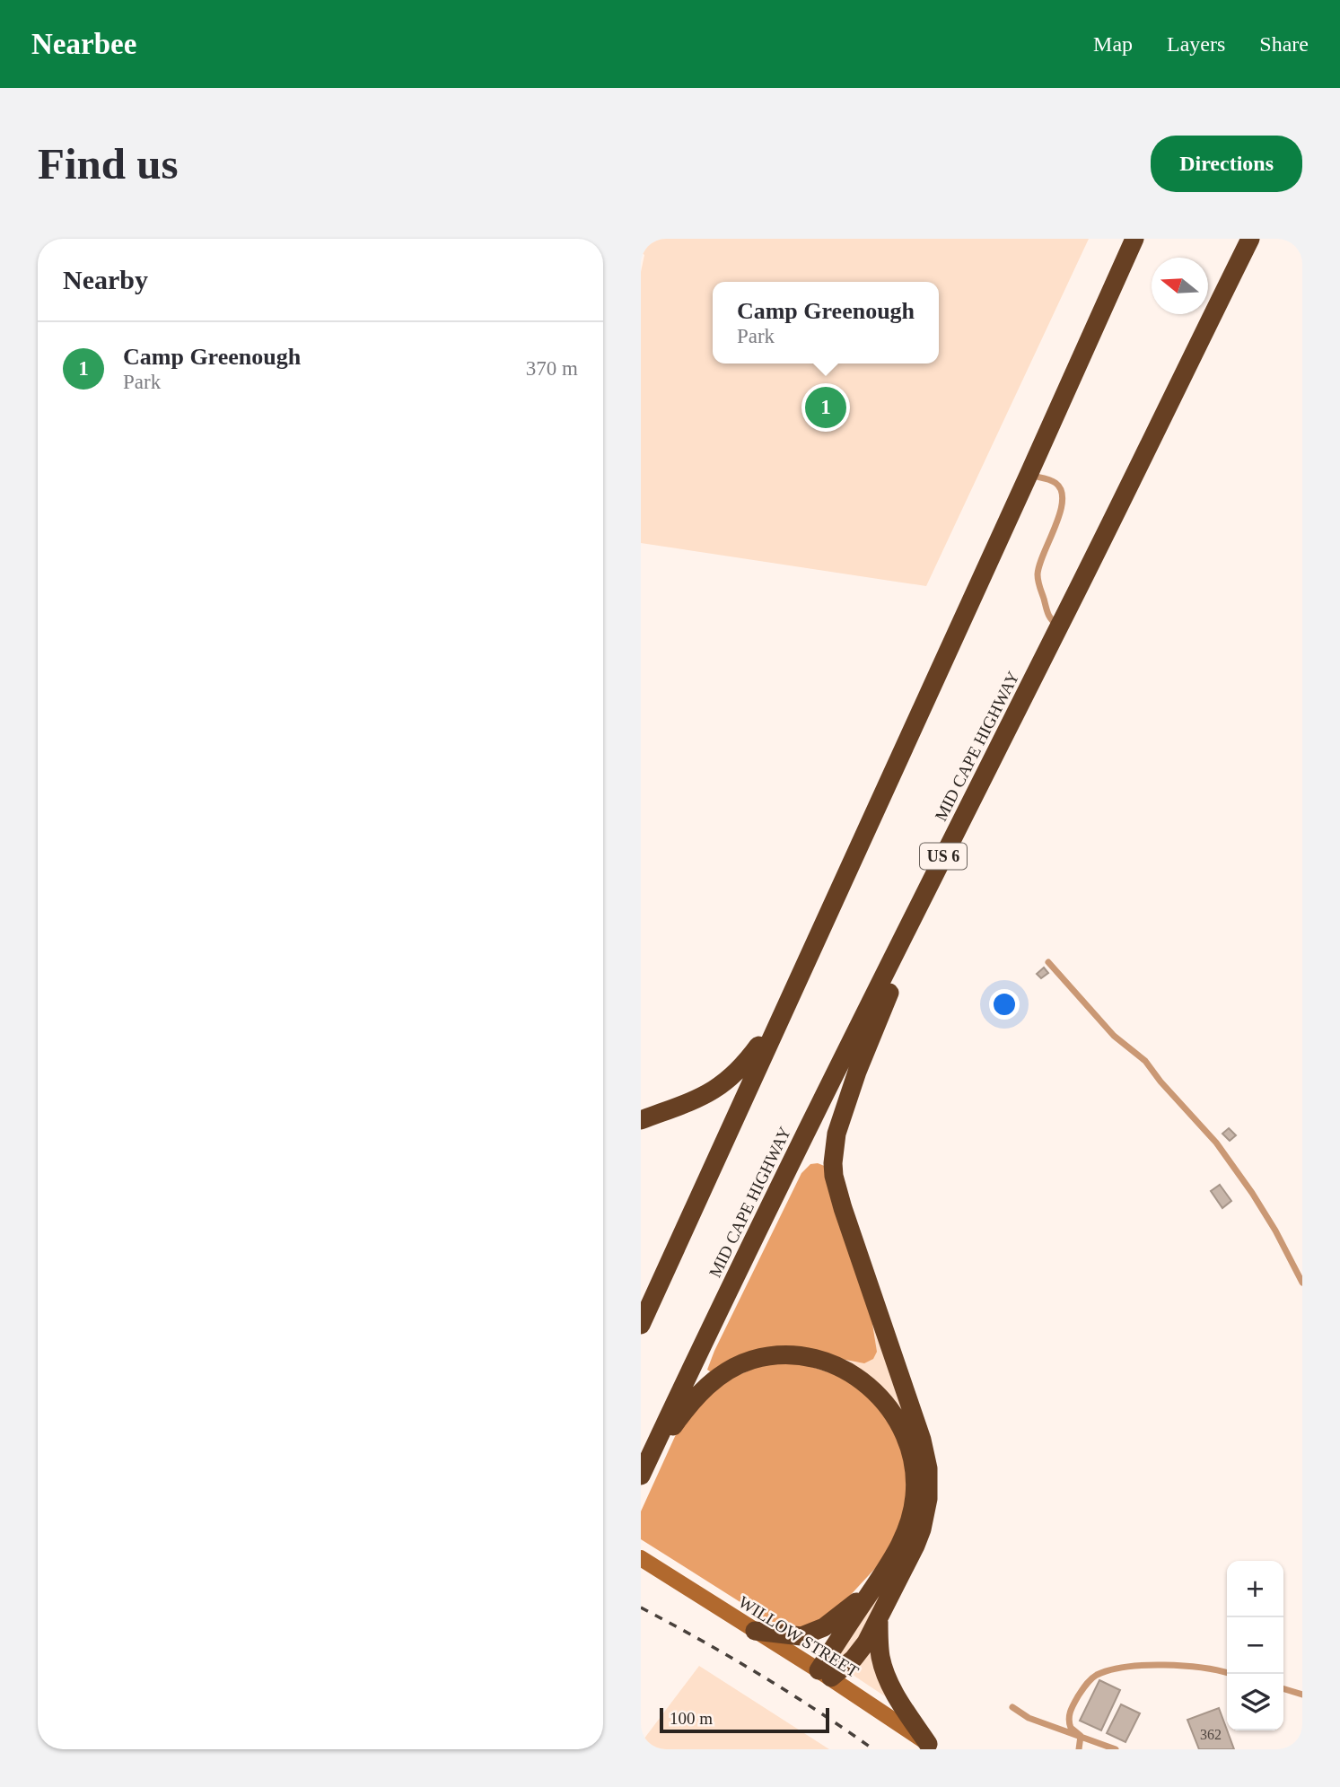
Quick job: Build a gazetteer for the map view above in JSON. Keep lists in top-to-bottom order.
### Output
{
  "streets": {
    "highway": ["MID CAPE HIGHWAY", "US 6"],
    "main road": ["WILLOW STREET"]
  },
  "house_numbers": ["362"],
  "scale_bar": "100 m",
  "north": "left",
  "page": {
    "header": "Nearbee",
    "nav": ["Map", "Layers", "Share"],
    "buttons": "Directions",
    "title": "Find us",
    "heading": "Nearby",
    "popup": ["Camp Greenough", "Park"],
    "list": [
      {
        "mark": "1",
        "name": "Camp Greenough",
        "note": "Park",
        "value": "370 m"
      }
    ],
    "pins": "1",
    "map_buttons": ["+", "−"],
    "scale": "100 m"
  }
}
